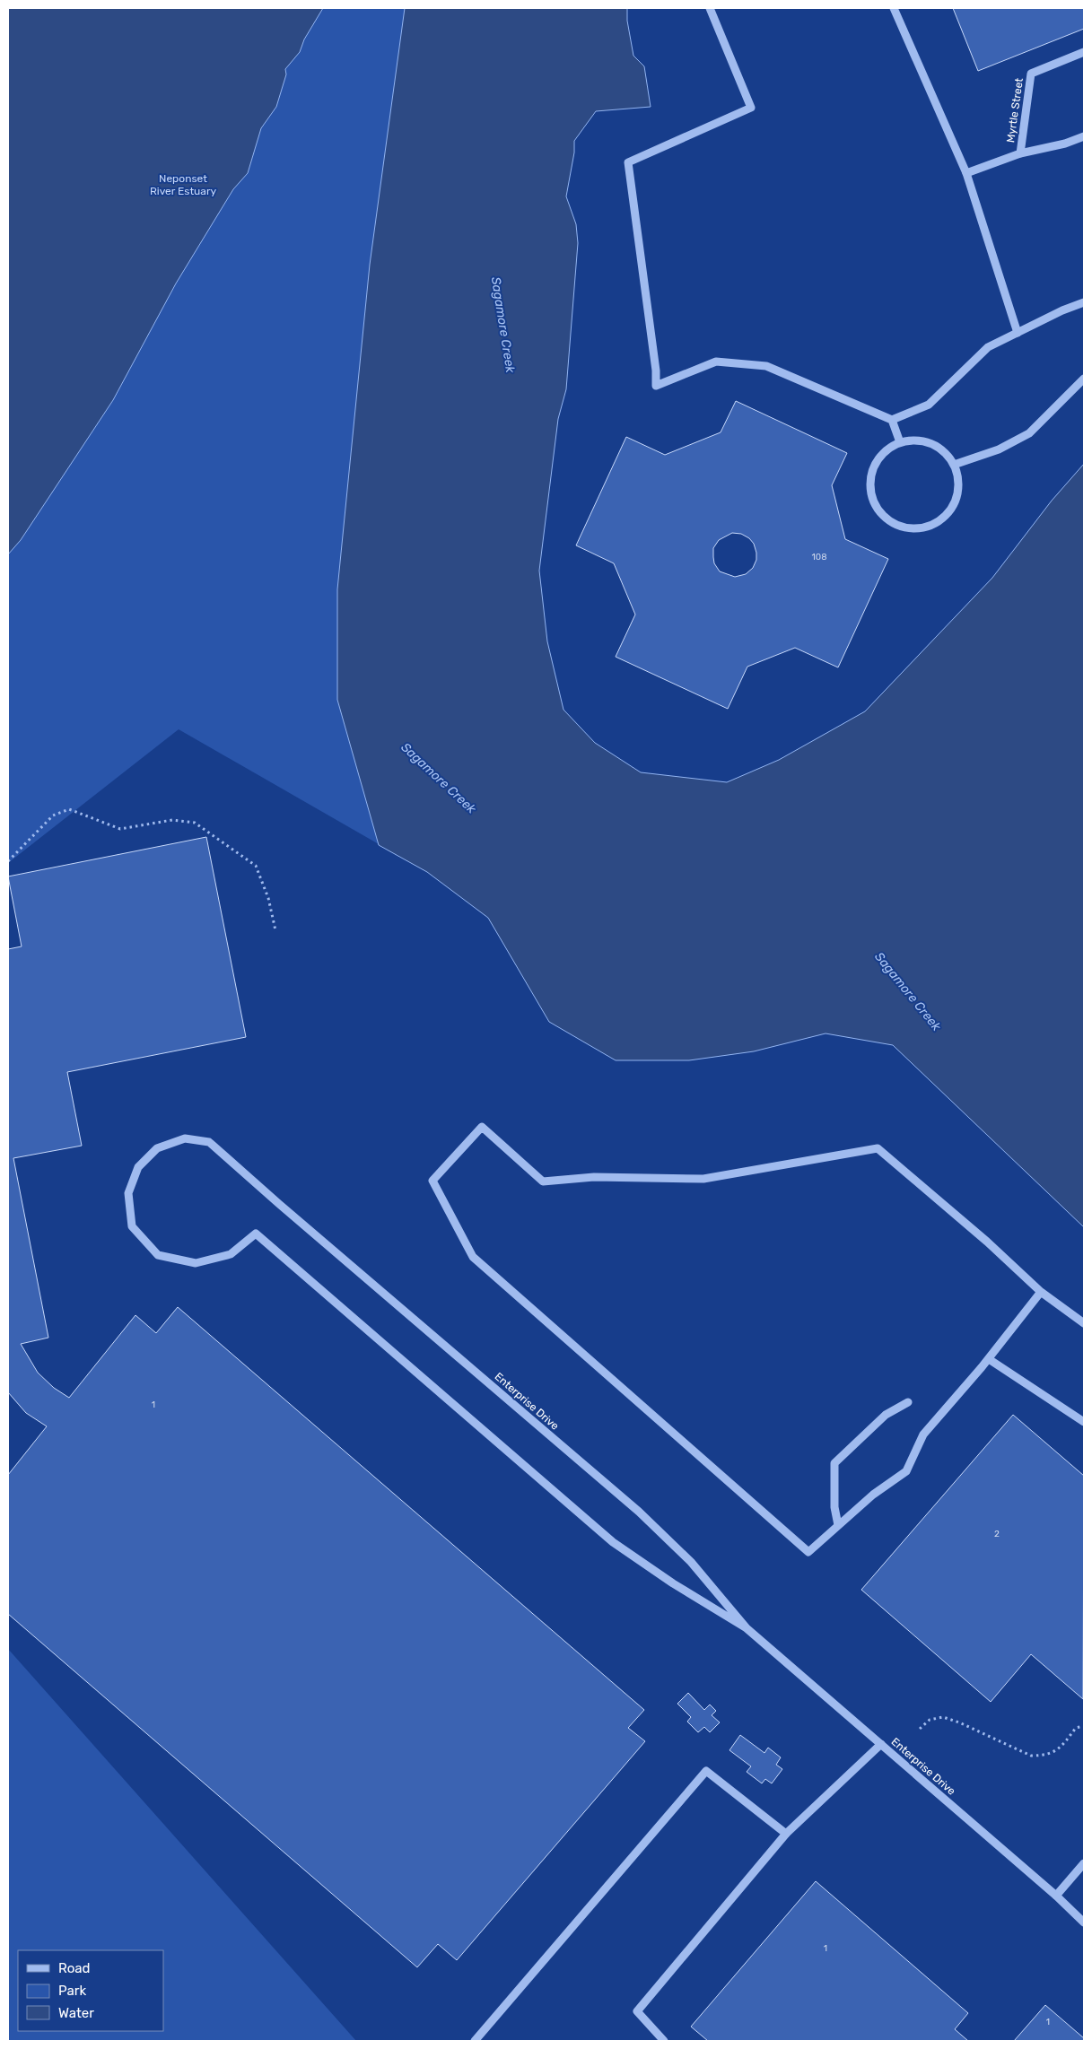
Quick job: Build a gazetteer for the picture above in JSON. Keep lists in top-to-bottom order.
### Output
{
  "streets": {
    "street": ["Myrtle Street", "Enterprise Drive"]
  },
  "water": ["Sagamore Creek"],
  "parks": ["Neponset River Estuary"],
  "house_numbers": [
    "108",
    "1",
    "2",
    "1",
    "1"
  ],
  "legend": ["Road", "Park", "Water"]
}
